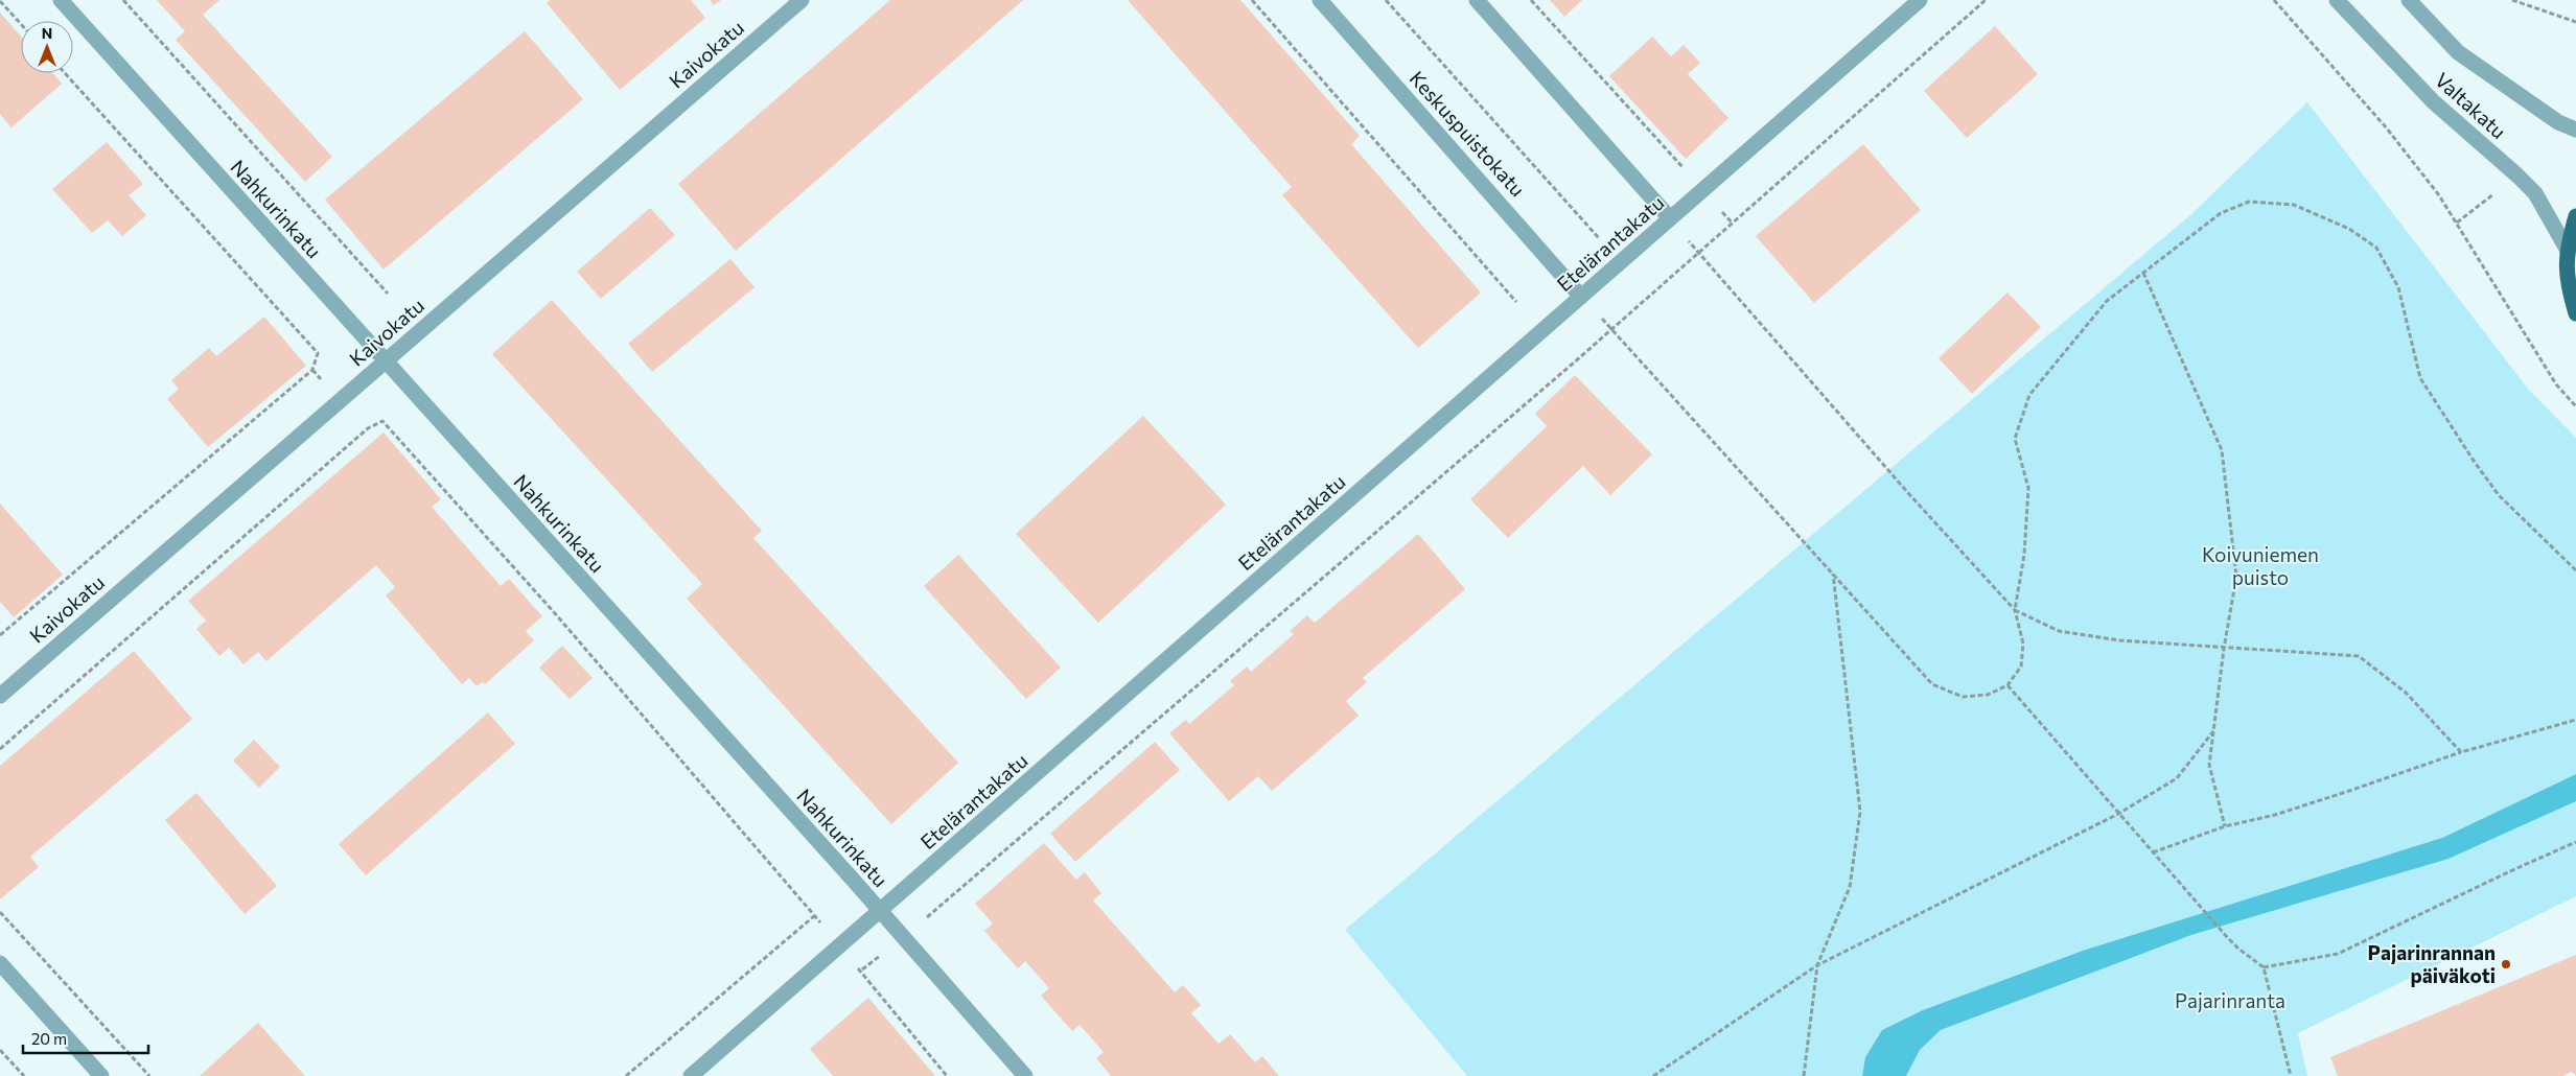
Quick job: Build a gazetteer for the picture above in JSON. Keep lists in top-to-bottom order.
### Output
{
  "streets": {
    "street": [
      "Kaivokatu",
      "Valtakatu",
      "Keskuspuistokatu",
      "Nahkurinkatu",
      "Etelärantakatu"
    ]
  },
  "crossings": [
    ["Kaivokatu", "Nahkurinkatu"],
    ["Keskuspuistokatu", "Etelärantakatu"],
    ["Nahkurinkatu", "Etelärantakatu"]
  ],
  "parks": ["Koivuniemen puisto", "Pajarinranta"],
  "places": ["Pajarinrannan päiväkoti"],
  "scale_bar": "20 m",
  "north": "top"
}
